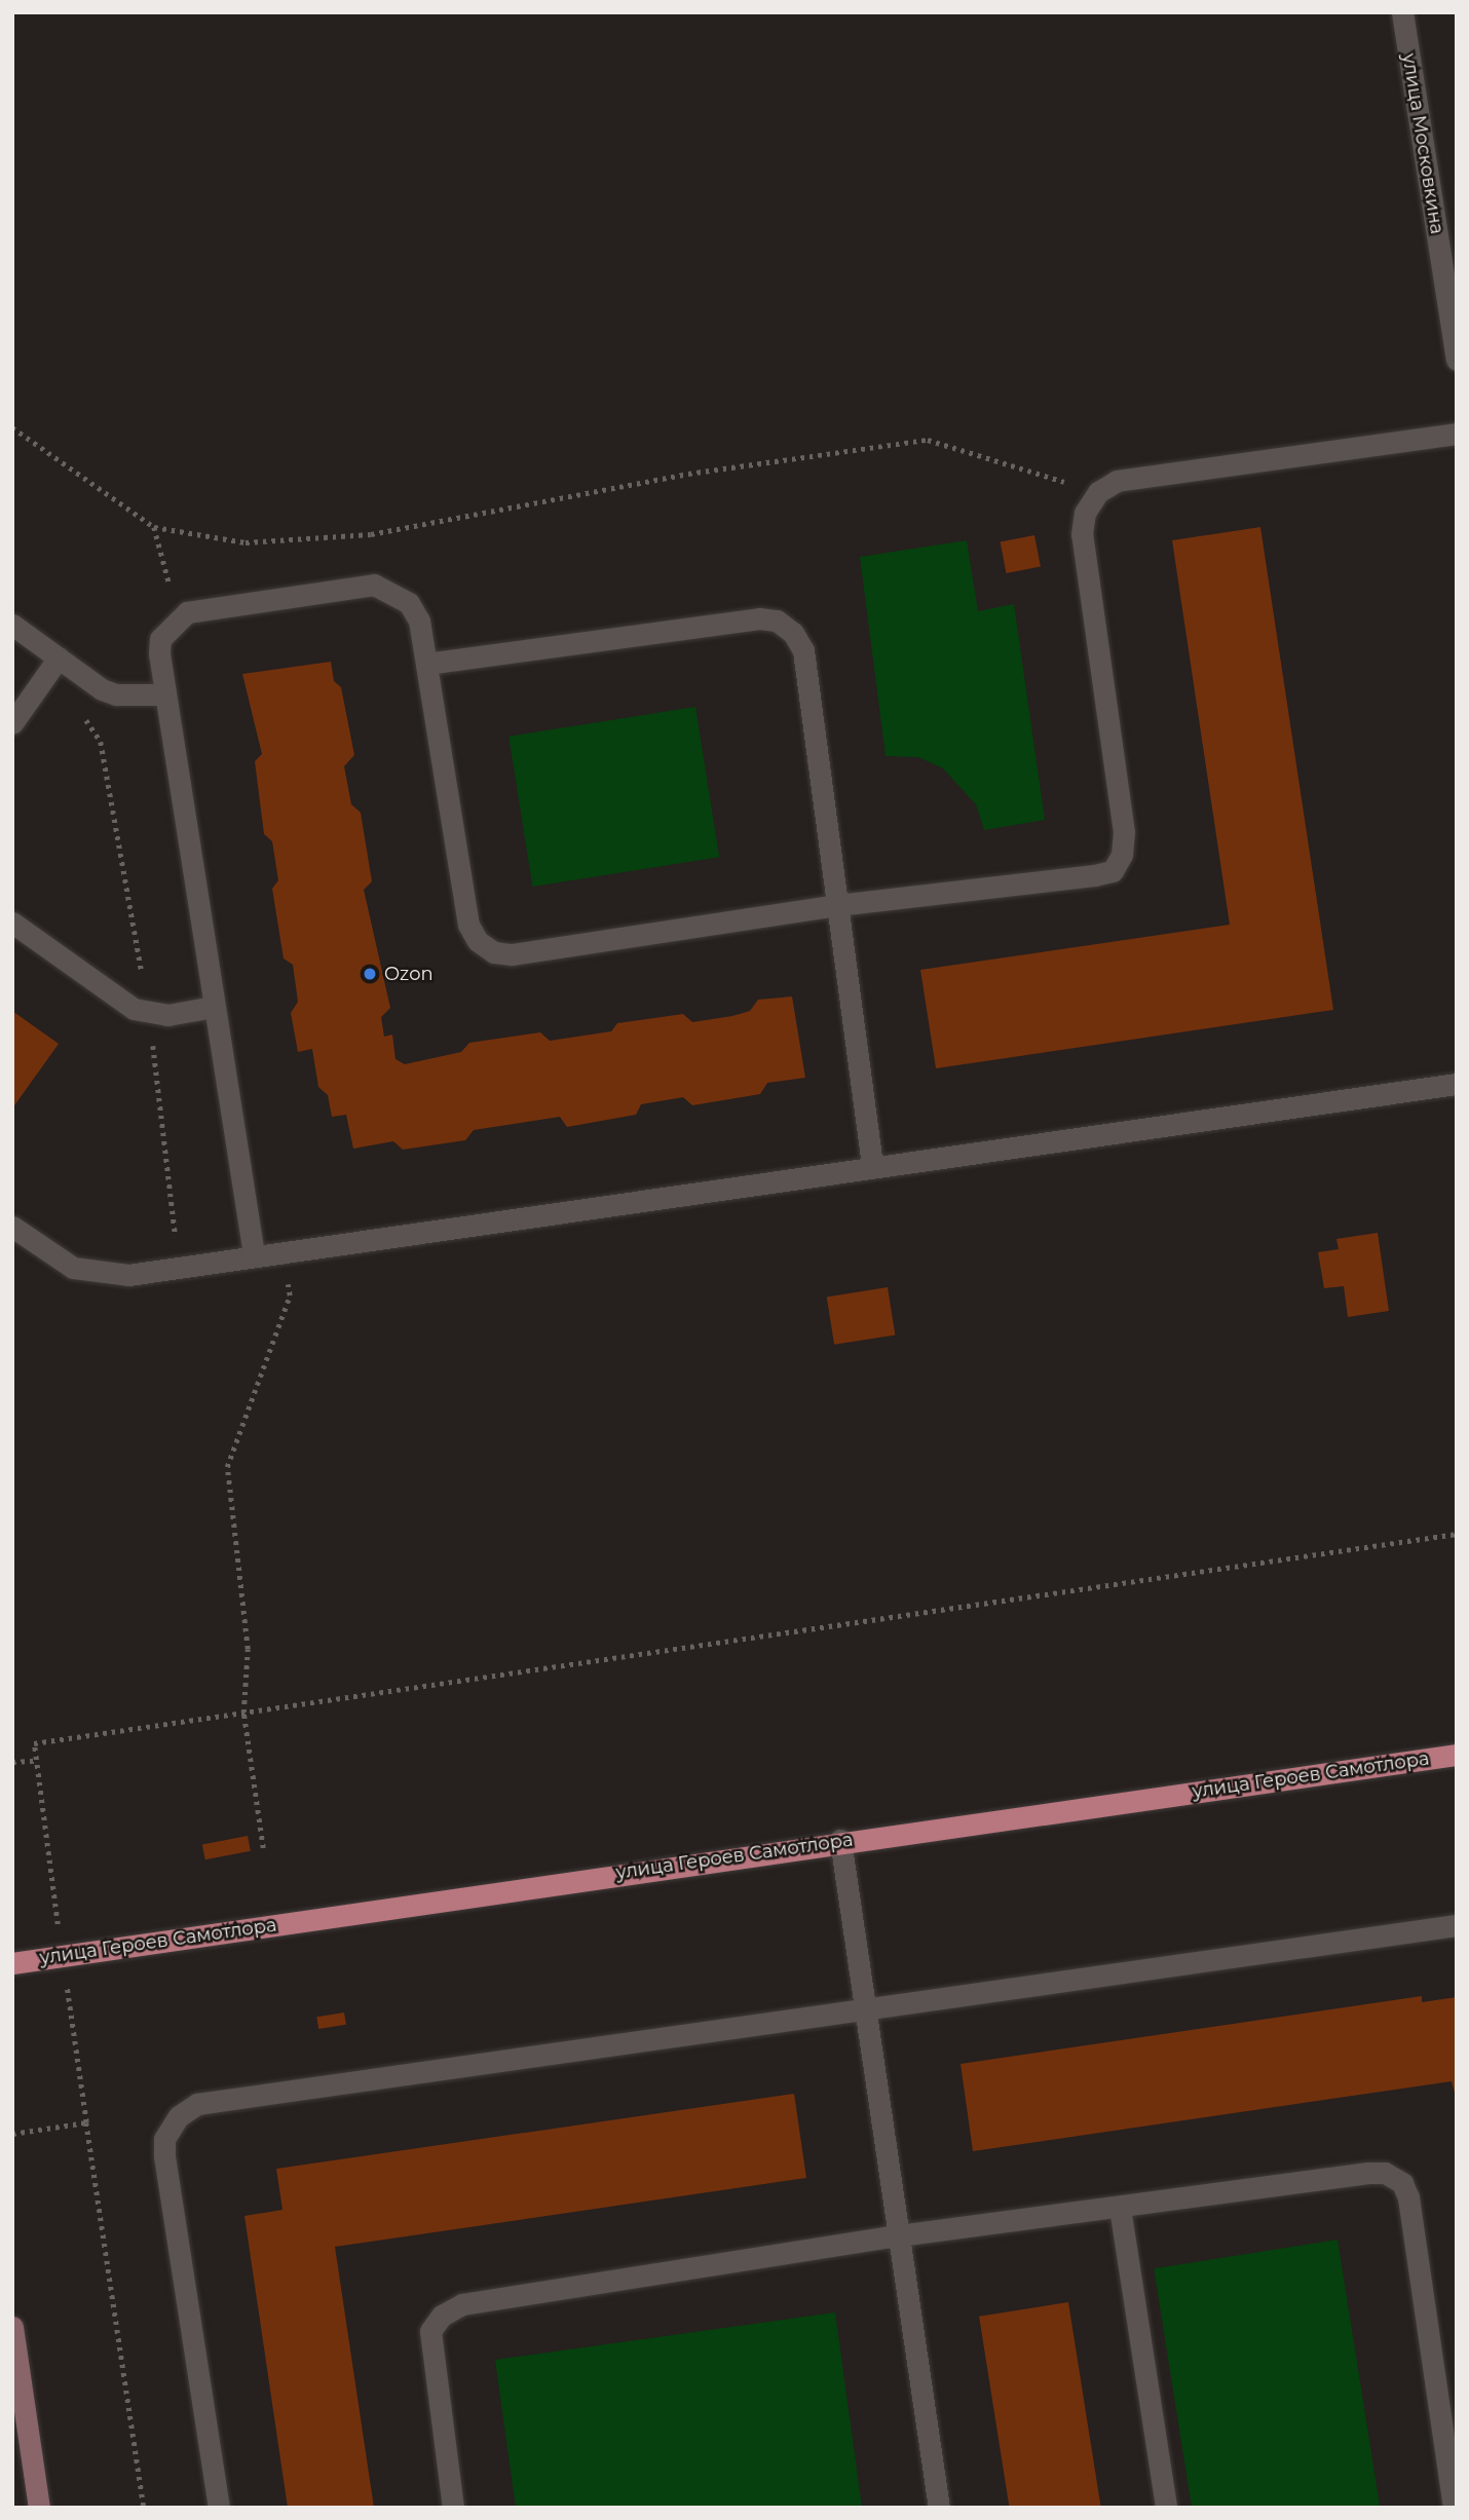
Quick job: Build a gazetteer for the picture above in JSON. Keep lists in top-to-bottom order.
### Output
{
  "streets": {
    "main road": ["улица Героев Самотлора"],
    "street": ["улица Московкина"]
  },
  "places": ["Ozon"]
}
